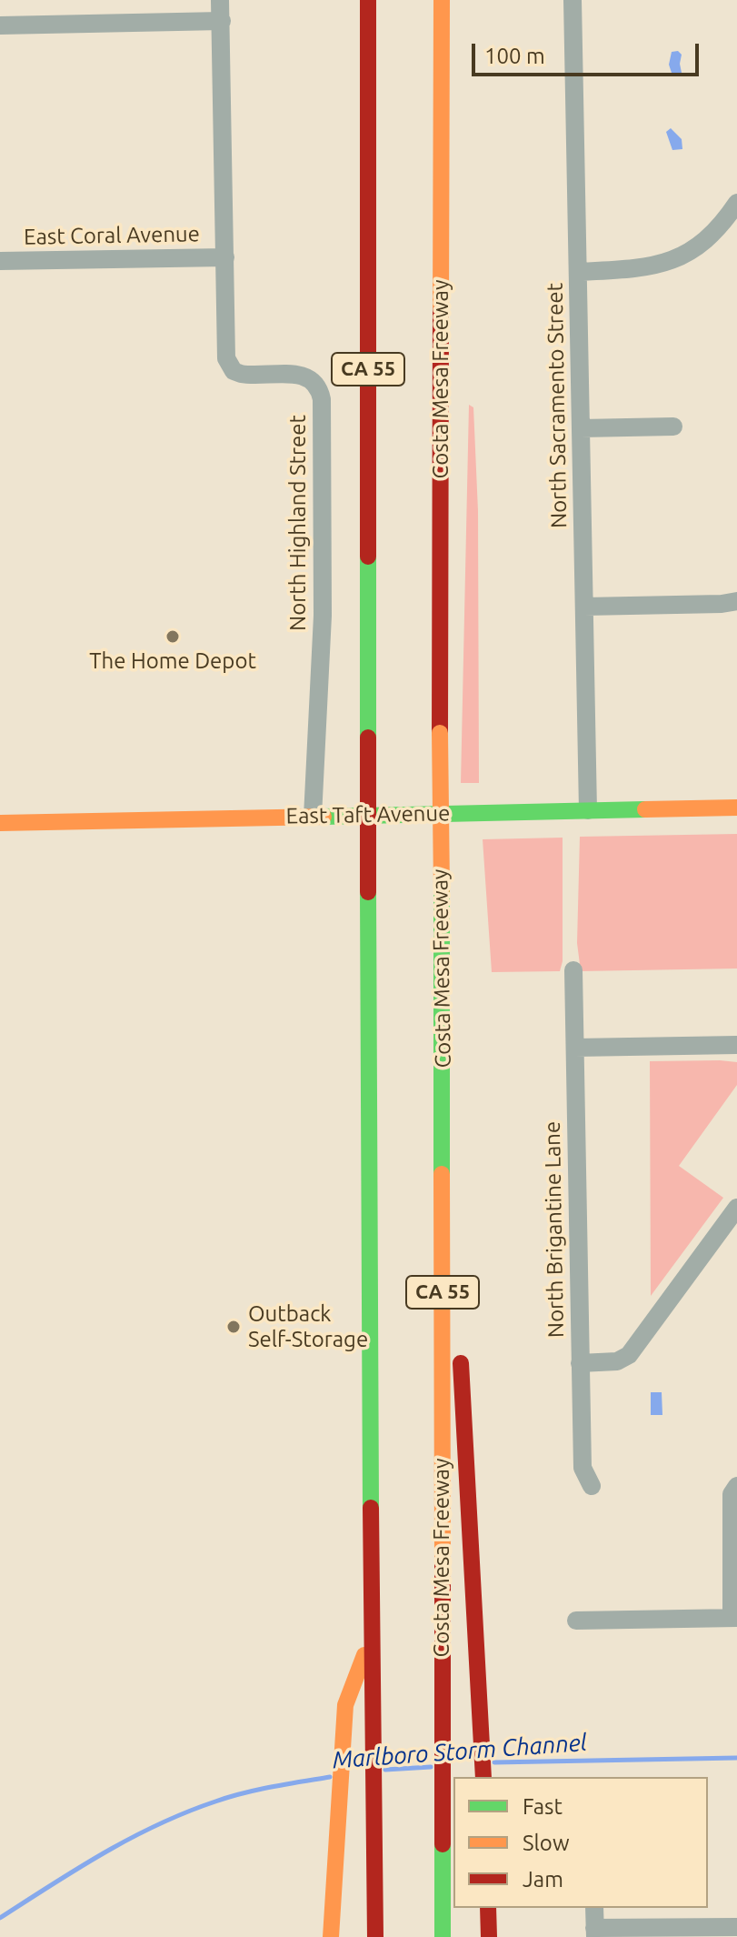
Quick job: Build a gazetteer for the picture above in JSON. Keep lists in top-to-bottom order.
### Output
{
  "streets": {
    "main road": ["CA 55", "Costa Mesa Freeway", "East Taft Avenue"],
    "street": [
      "East Coral Avenue",
      "North Sacramento Street",
      "North Highland Street",
      "North Brigantine Lane"
    ]
  },
  "crossings": [
    ["East Coral Avenue", "North Highland Street"],
    ["North Sacramento Street", "East Taft Avenue"],
    ["North Highland Street", "East Taft Avenue"]
  ],
  "water": ["Marlboro Storm Channel"],
  "places": ["The Home Depot", "Outback Self-Storage"],
  "legend": ["Fast", "Slow", "Jam"],
  "scale_bar": "100 m"
}
